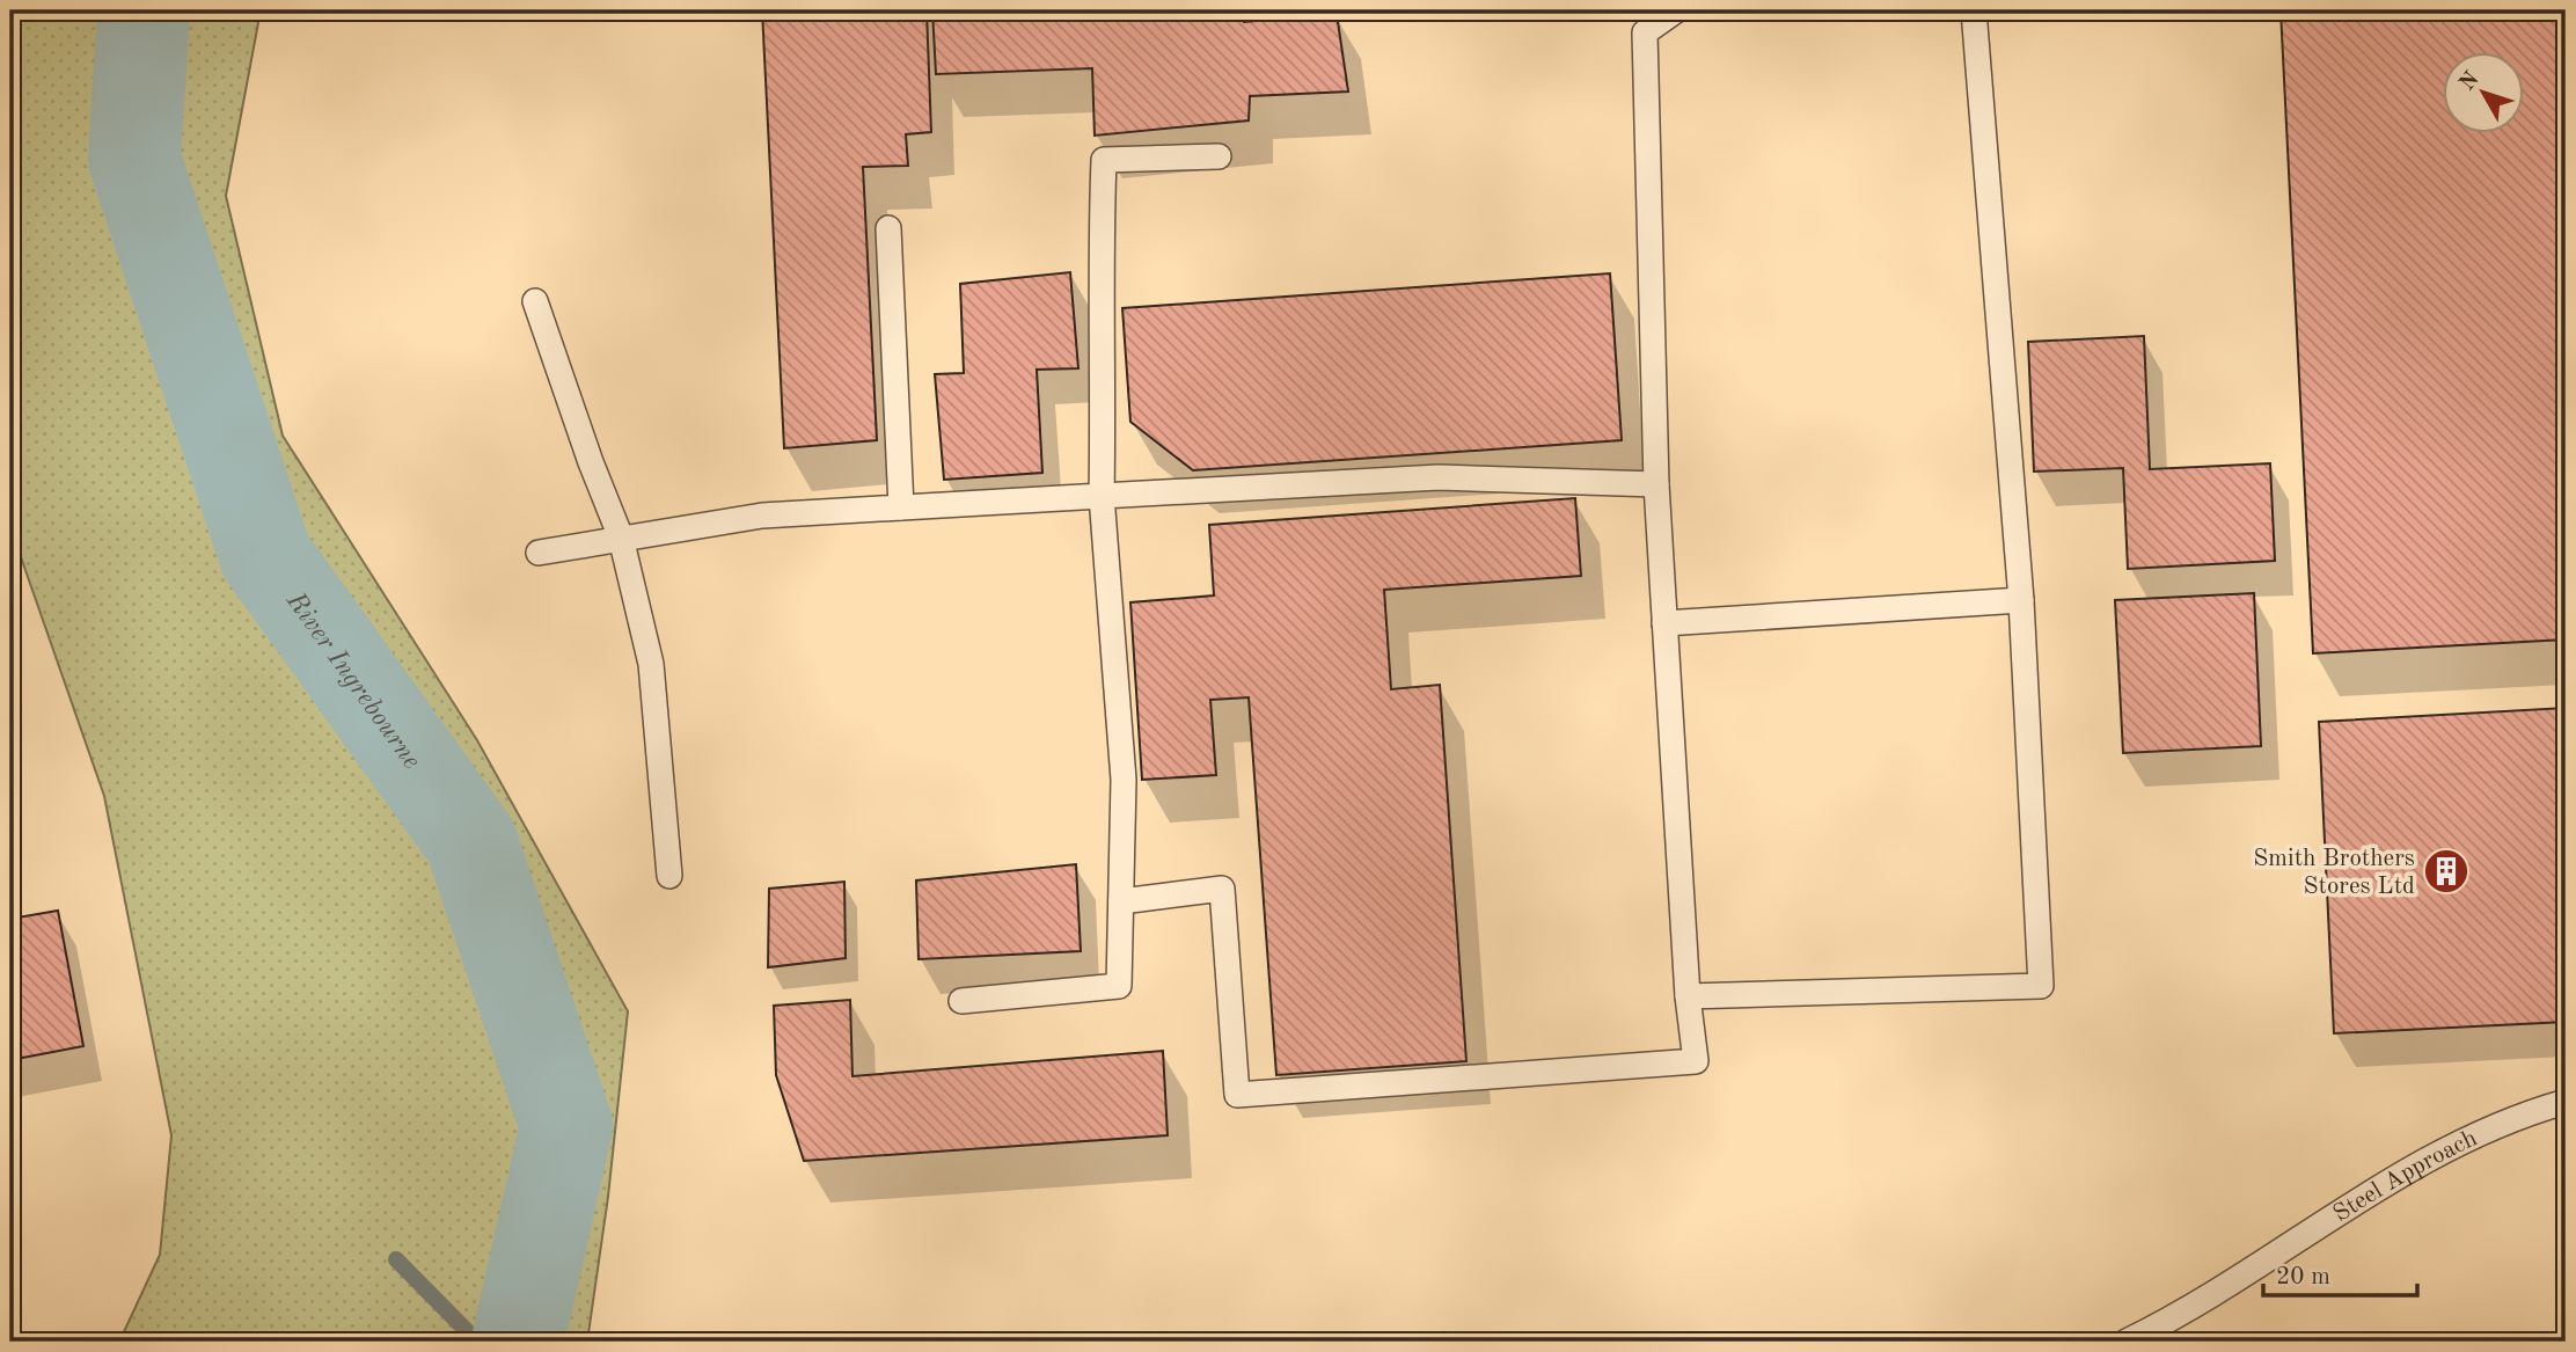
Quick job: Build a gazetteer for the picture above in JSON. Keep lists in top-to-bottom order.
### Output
{
  "streets": {
    "lane": ["Steel Approach"]
  },
  "water": ["River Ingrebourne"],
  "places": {
    "building": ["Smith Brothers Stores Ltd"]
  },
  "scale_bar": "20 m",
  "north": "top left"
}
